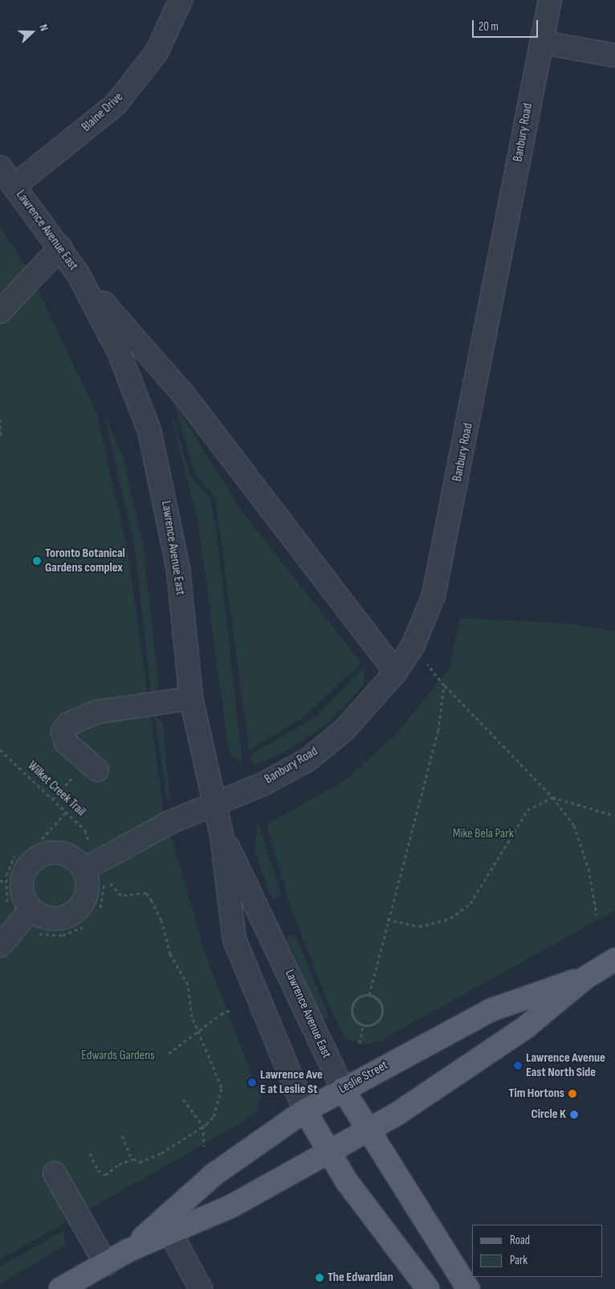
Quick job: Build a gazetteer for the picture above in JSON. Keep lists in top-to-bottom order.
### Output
{
  "streets": {
    "main road": ["Lawrence Avenue East", "Leslie Street"],
    "street": ["Blaine Drive", "Banbury Road"],
    "path": ["Wilket Creek Trail"]
  },
  "crossings": [
    ["Blaine Drive", "Lawrence Avenue East"],
    ["Banbury Road", "Lawrence Avenue East"],
    ["Lawrence Avenue East", "Leslie Street"]
  ],
  "parks": ["Mike Bela Park", "Edwards Gardens"],
  "places": [
    "Toronto Botanical Gardens complex",
    "Lawrence Avenue East North Side",
    "Lawrence Ave E at Leslie St",
    "Tim Hortons",
    "Circle K",
    "The Edwardian"
  ],
  "legend": ["Road", "Park"],
  "scale_bar": "20 m",
  "north": "right"
}
